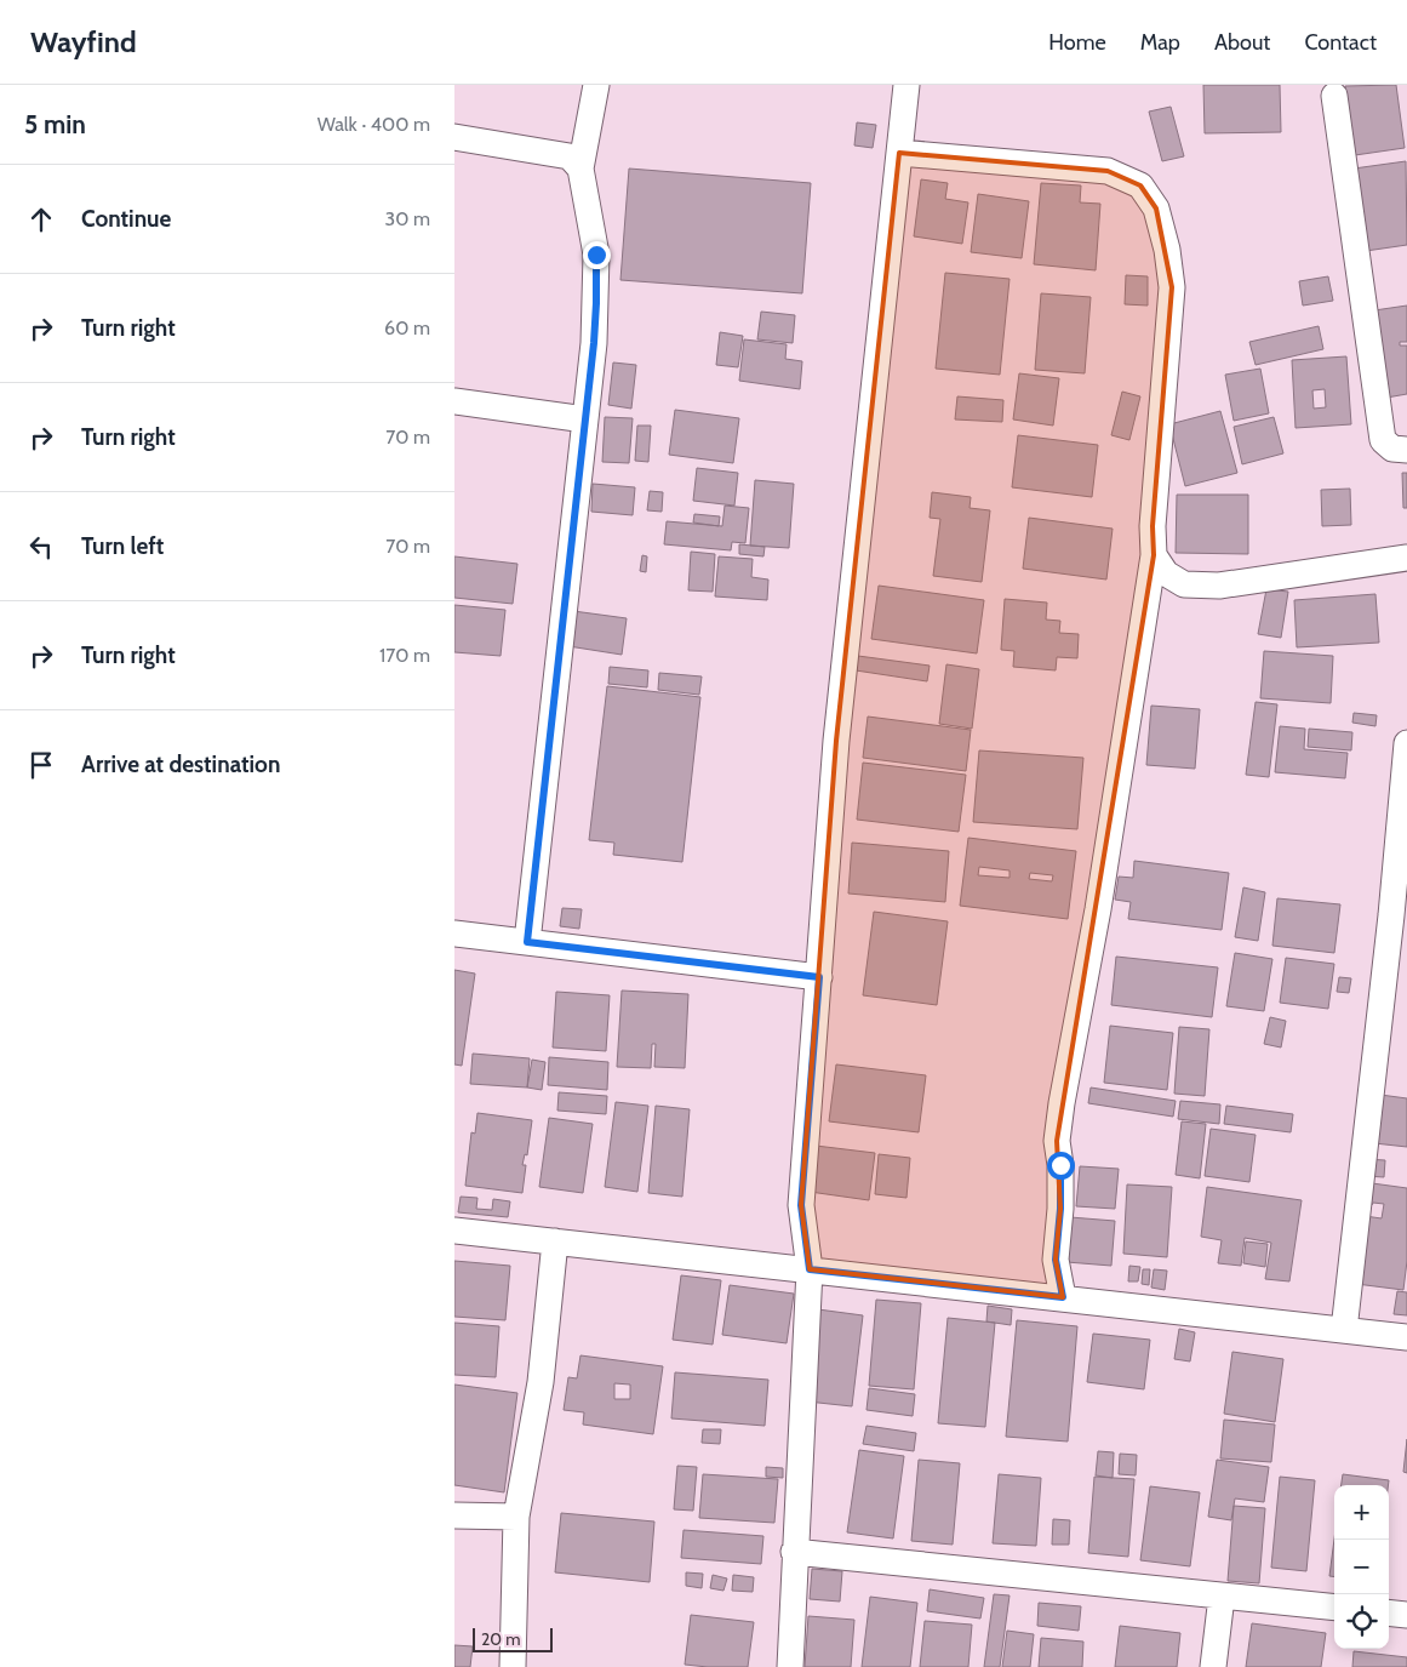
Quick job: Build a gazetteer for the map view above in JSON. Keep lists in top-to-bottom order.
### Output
{
  "scale_bar": "20 m",
  "page": {
    "header": "Wayfind",
    "nav": [
      "Home",
      "Map",
      "About",
      "Contact"
    ],
    "heading": ["5 min", "Walk · 400 m"],
    "list": [
      ["Continue", "30 m"],
      ["Turn right", "60 m"],
      ["Turn right", "70 m"],
      ["Turn left", "70 m"],
      ["Turn right", "170 m"],
      "Arrive at destination"
    ],
    "map_buttons": ["+", "−"],
    "scale": "20 m"
  }
}
